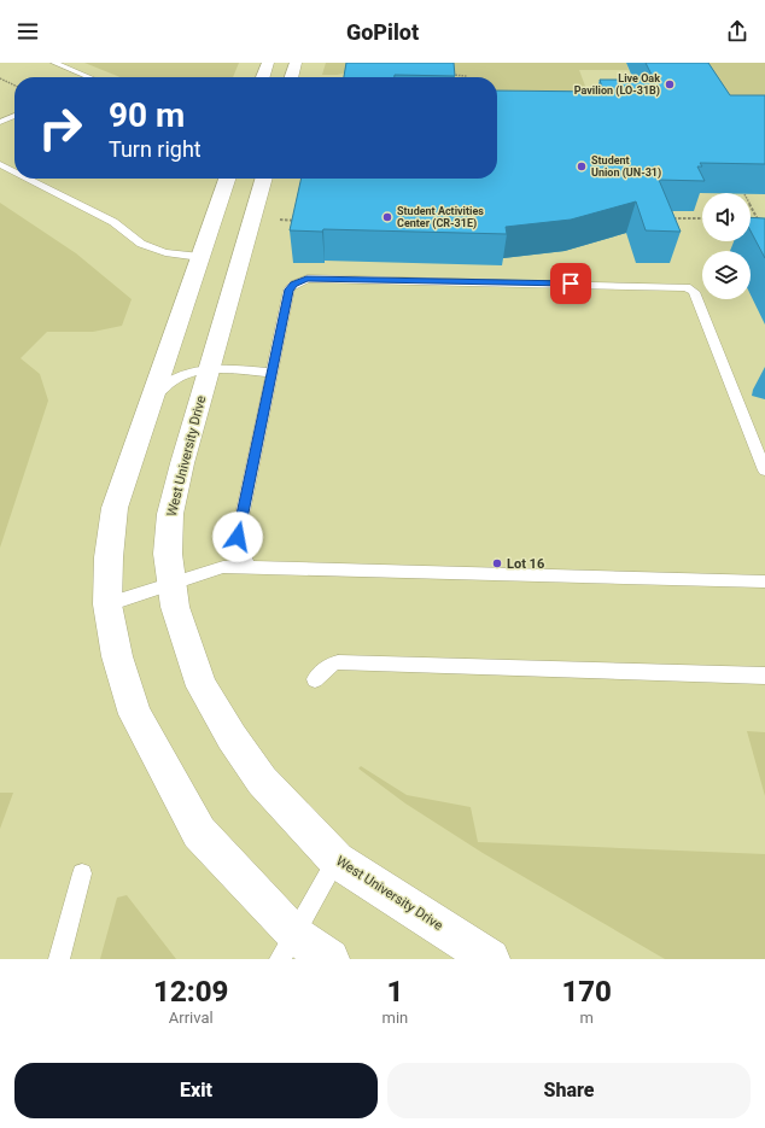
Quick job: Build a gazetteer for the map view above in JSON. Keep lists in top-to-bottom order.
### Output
{
  "streets": {
    "street": ["West University Drive"]
  },
  "places": [
    "Live Oak Pavilion (LO-31B)",
    "Student Union (UN-31)",
    "Student Activities Center (CR-31E)",
    "Lot 16"
  ],
  "page": {
    "header": "GoPilot",
    "turn": ["90 m", "Turn right"],
    "eta": [
      "12:09",
      "Arrival",
      "1",
      "min",
      "170",
      "m"
    ],
    "buttons": ["Exit", "Share"]
  }
}
